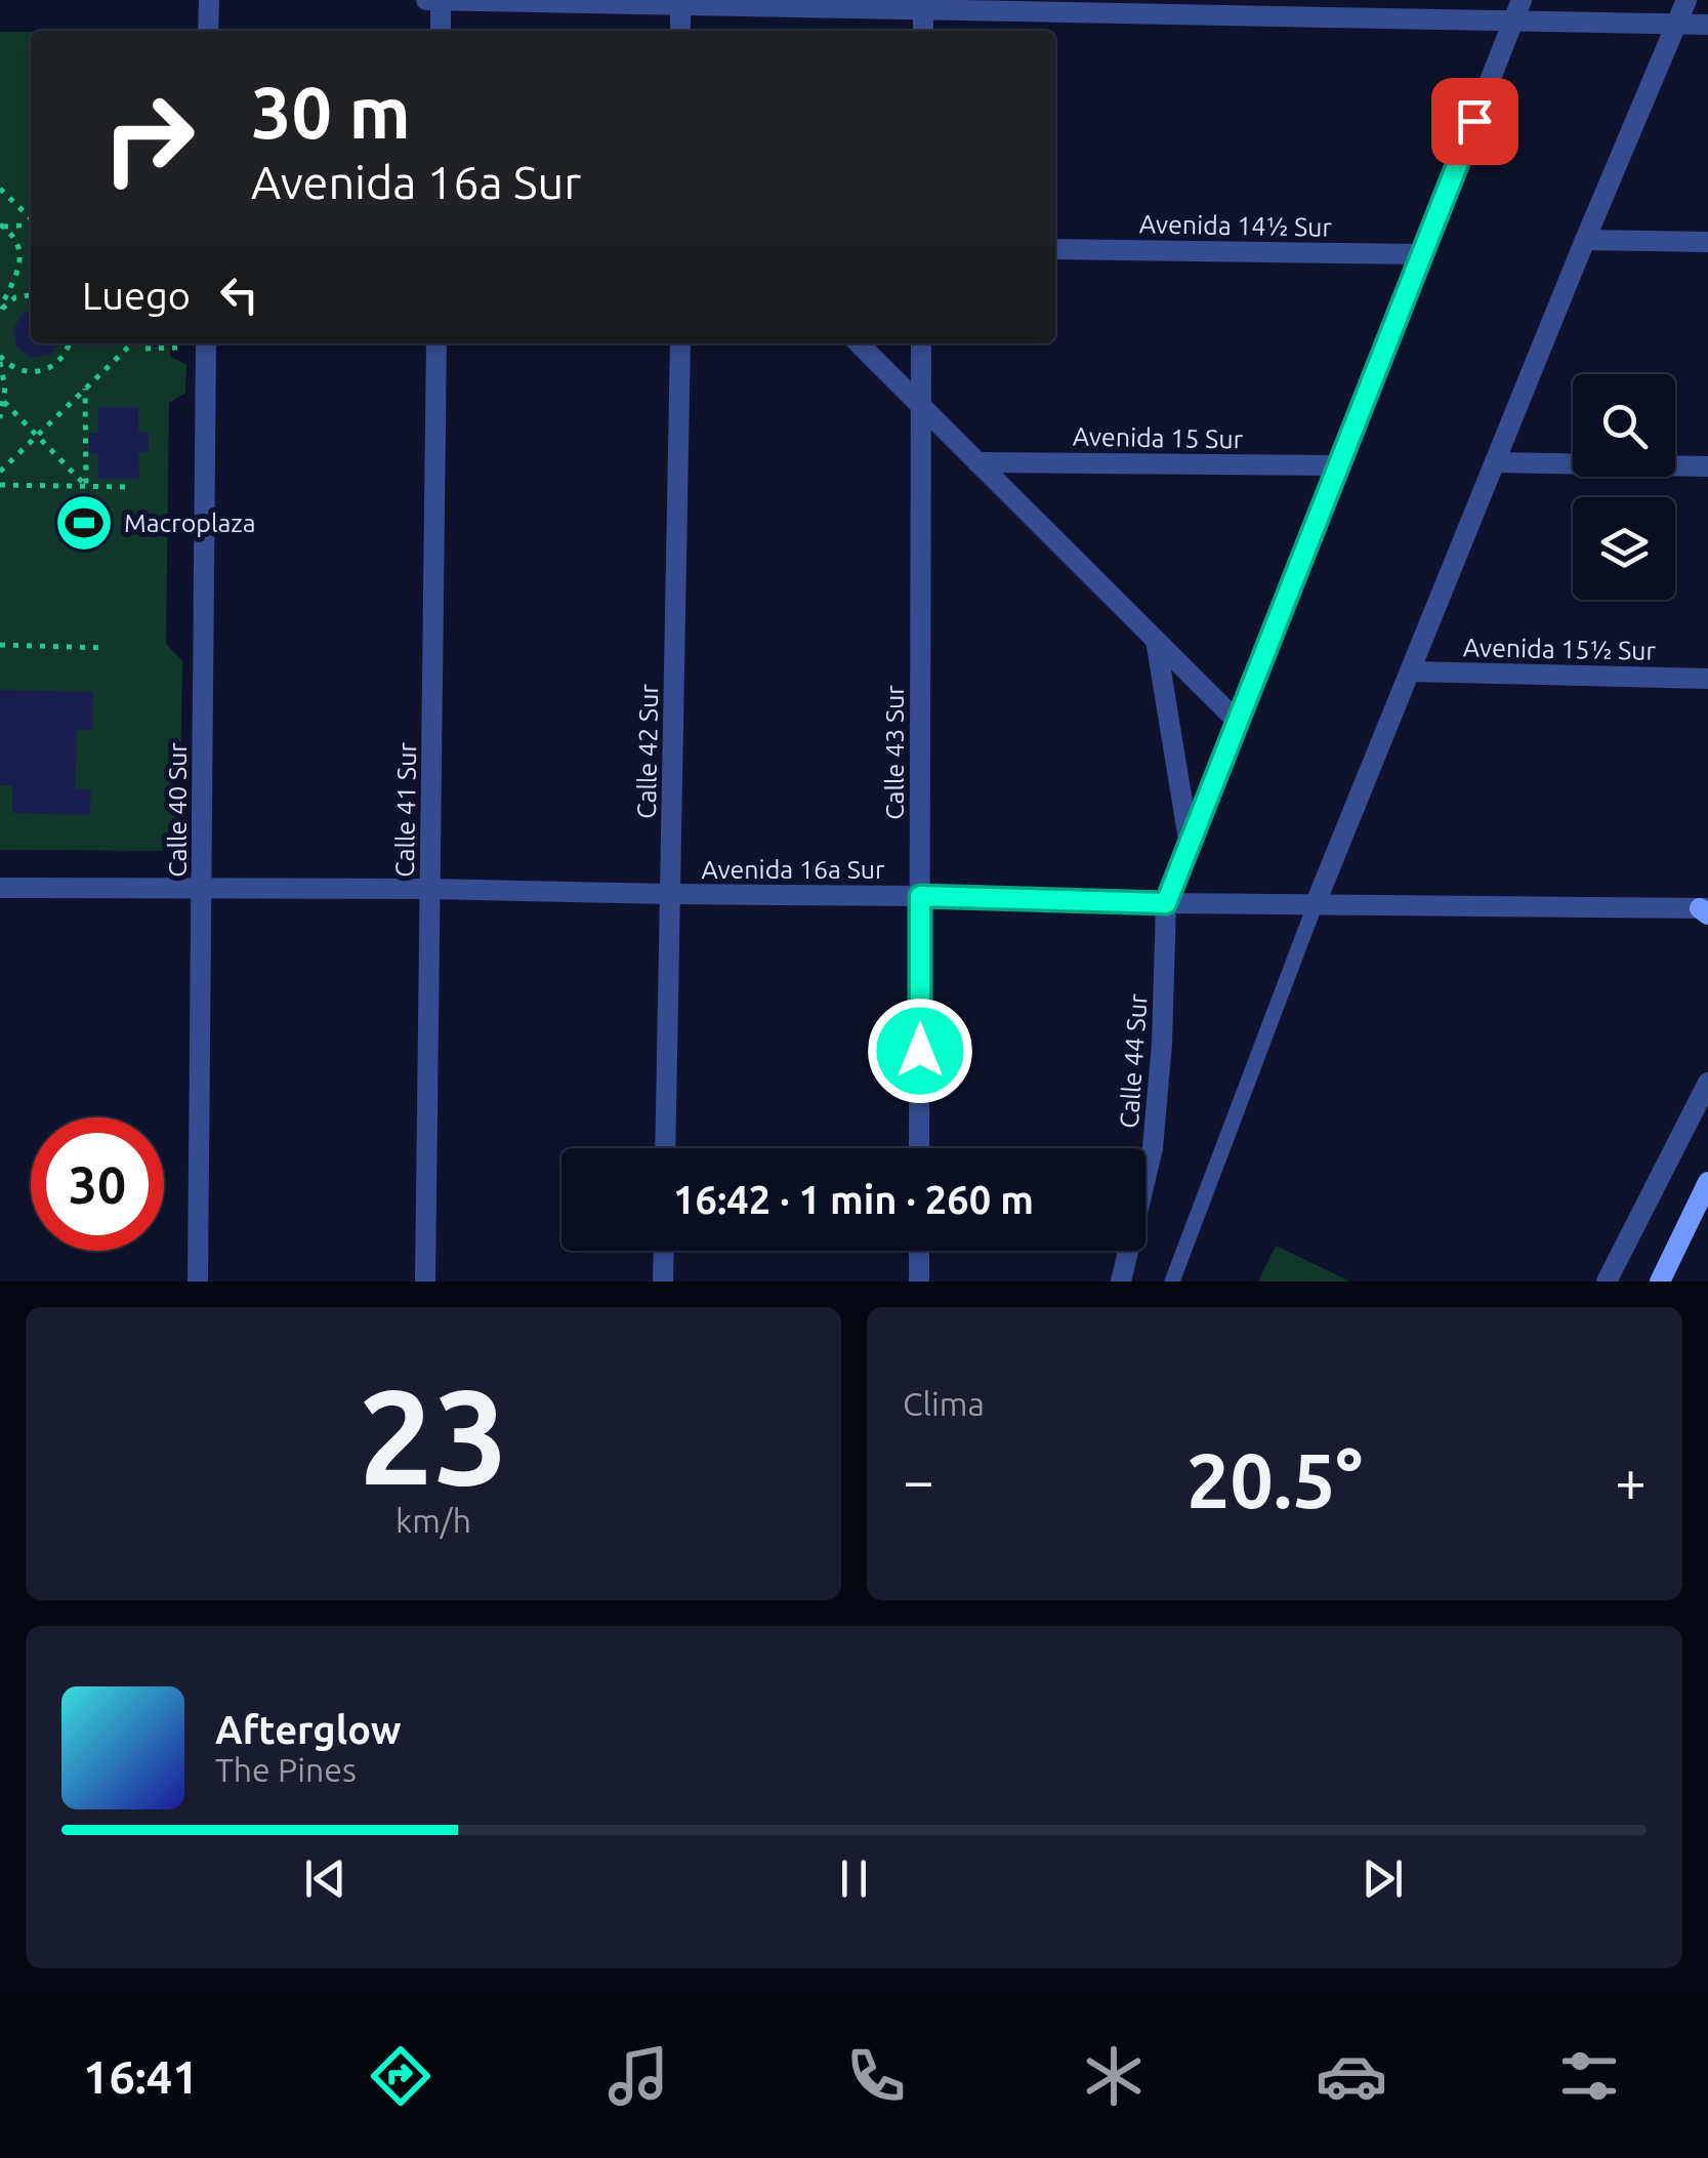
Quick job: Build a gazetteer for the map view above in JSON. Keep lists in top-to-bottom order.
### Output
{
  "streets": {
    "street": [
      "Avenida 14½ Sur",
      "Avenida 15 Sur",
      "Avenida 15½ Sur",
      "Calle 42 Sur",
      "Calle 43 Sur",
      "Calle 40 Sur",
      "Calle 41 Sur",
      "Avenida 16a Sur",
      "Calle 44 Sur"
    ]
  },
  "crossings": [
    ["Avenida 14½ Sur", "Calle 44 Sur"],
    ["Avenida 15 Sur", "Calle 44 Sur"],
    ["Calle 42 Sur", "Avenida 16a Sur"],
    ["Calle 43 Sur", "Avenida 16a Sur"],
    ["Calle 40 Sur", "Avenida 16a Sur"],
    ["Calle 41 Sur", "Avenida 16a Sur"],
    ["Avenida 16a Sur", "Calle 44 Sur"]
  ],
  "places": {
    "sports": ["Macroplaza"]
  },
  "page": {
    "turn": ["30 m", "Avenida 16a Sur"],
    "then": "Luego",
    "limit": "30",
    "trip": "16:42 · 1 min · 260 m",
    "tile": [
      ["23", "km/h"],
      "Clima"
    ],
    "heat": ["−", "20.5°", "+"],
    "song": ["Afterglow", "The Pines"],
    "tabs": "16:41"
  }
}
